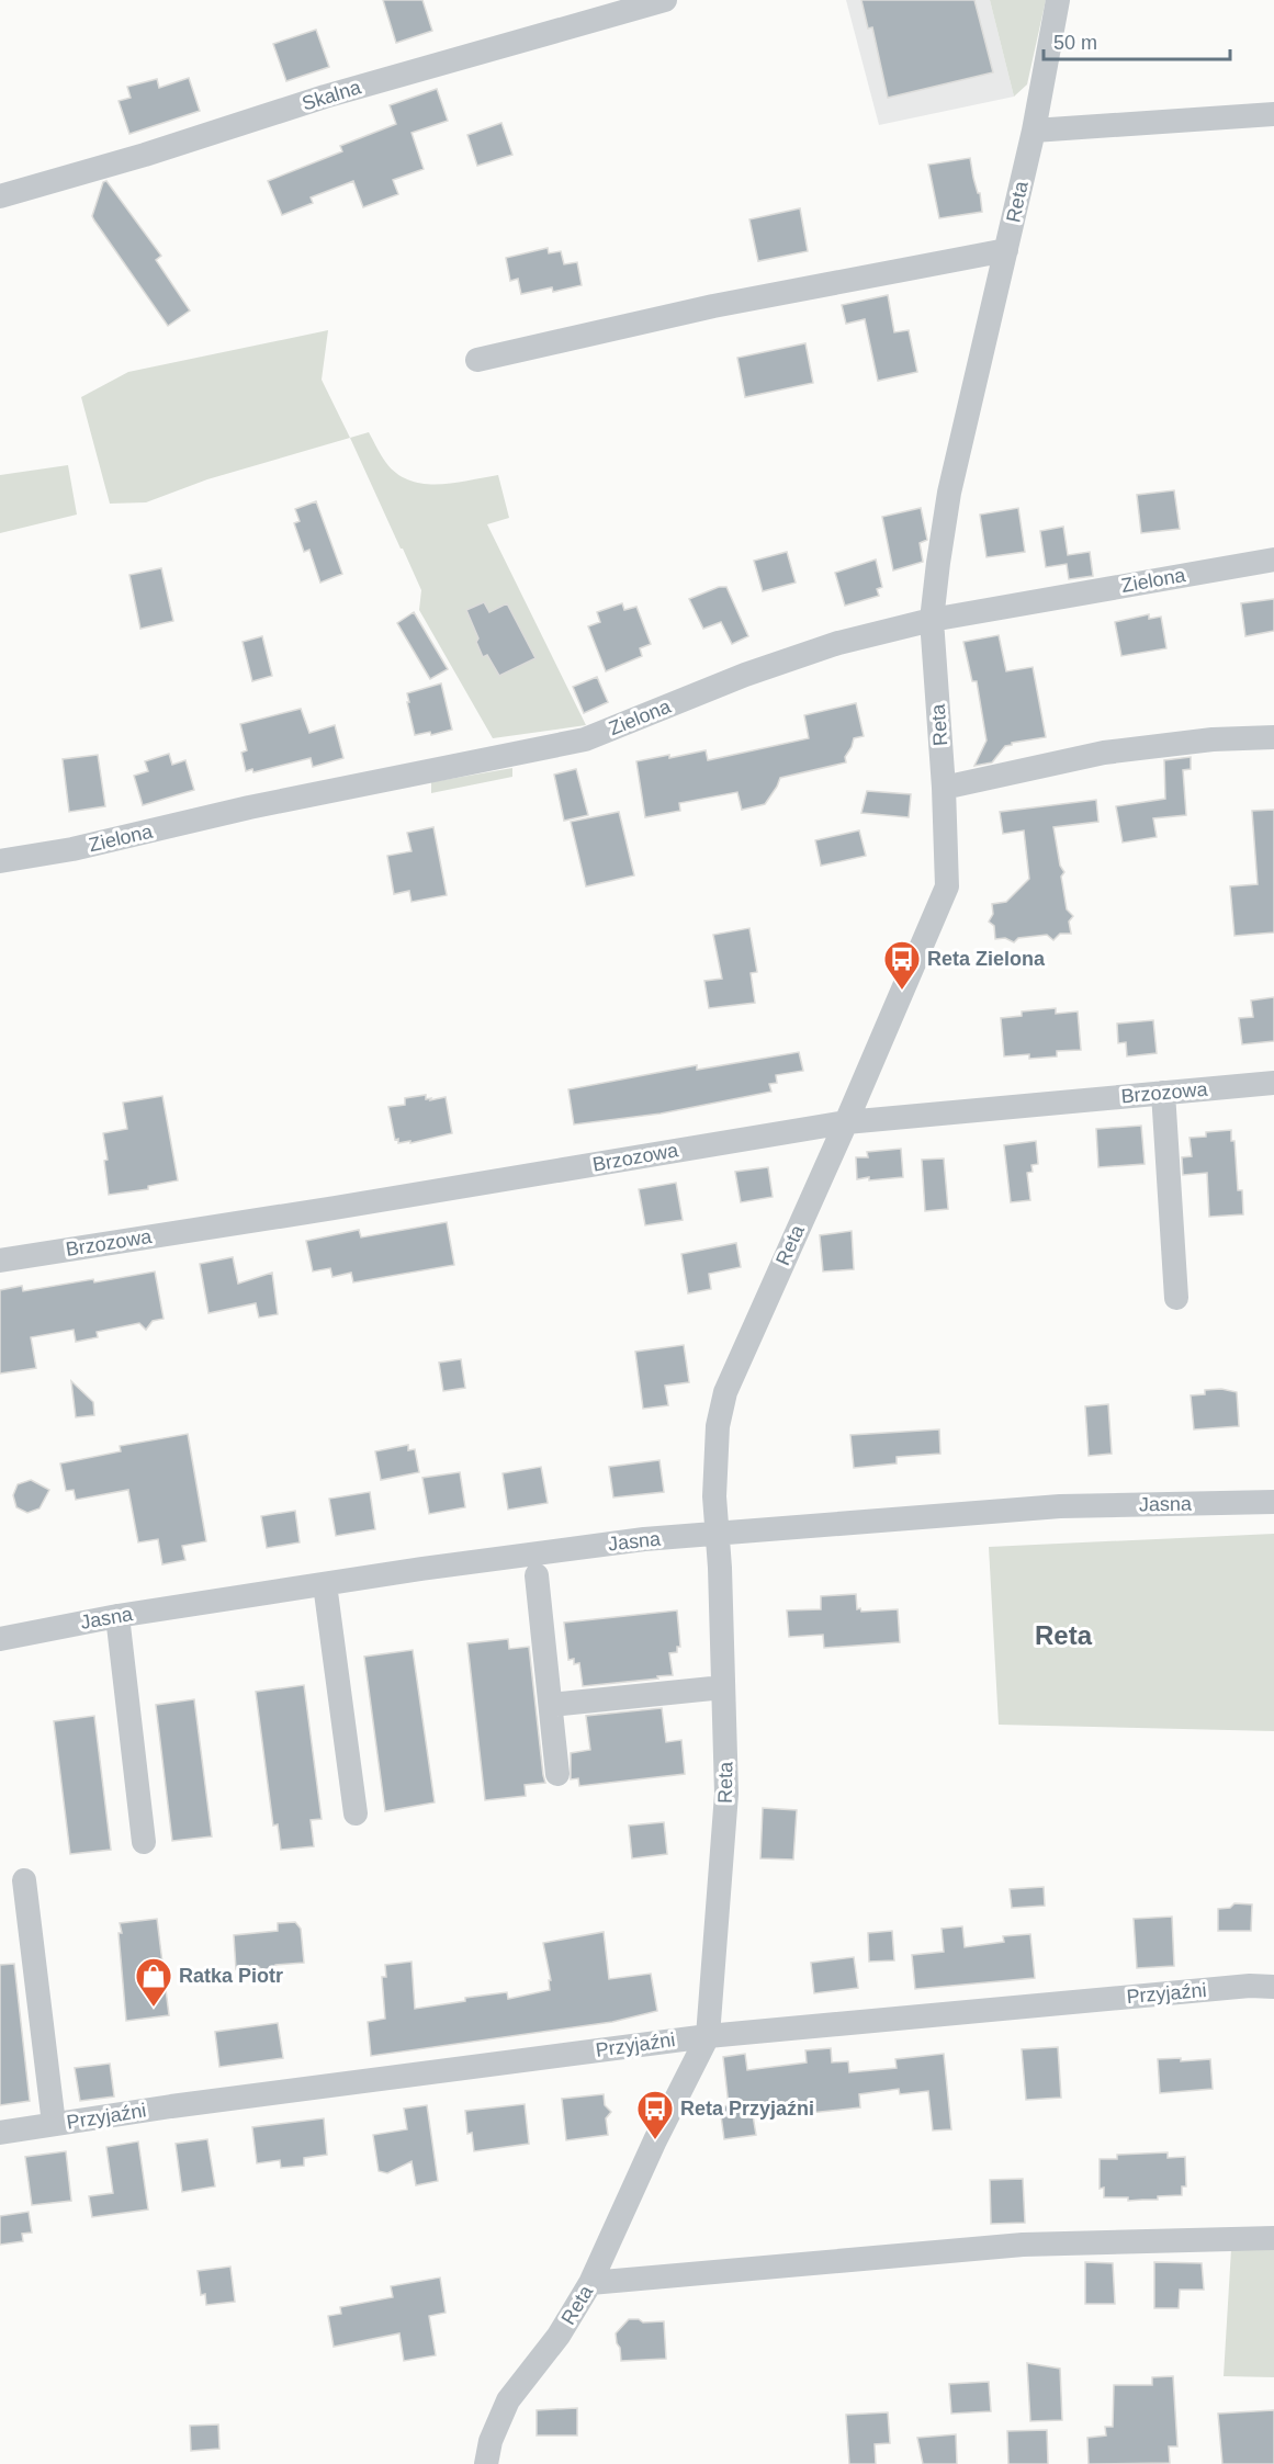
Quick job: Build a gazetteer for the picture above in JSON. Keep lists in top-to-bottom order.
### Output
{
  "streets": {
    "street": [
      "Skalna",
      "Reta",
      "Zielona",
      "Brzozowa",
      "Jasna",
      "Przyjaźni"
    ]
  },
  "crossings": [
    ["Reta", "Zielona"],
    ["Reta", "Brzozowa"],
    ["Reta", "Jasna"],
    ["Reta", "Przyjaźni"]
  ],
  "districts": ["Reta"],
  "places": {
    "bus stop": ["Reta Zielona", "Reta Przyjaźni"],
    "shop": ["Ratka Piotr"]
  },
  "scale_bar": "50 m"
}
